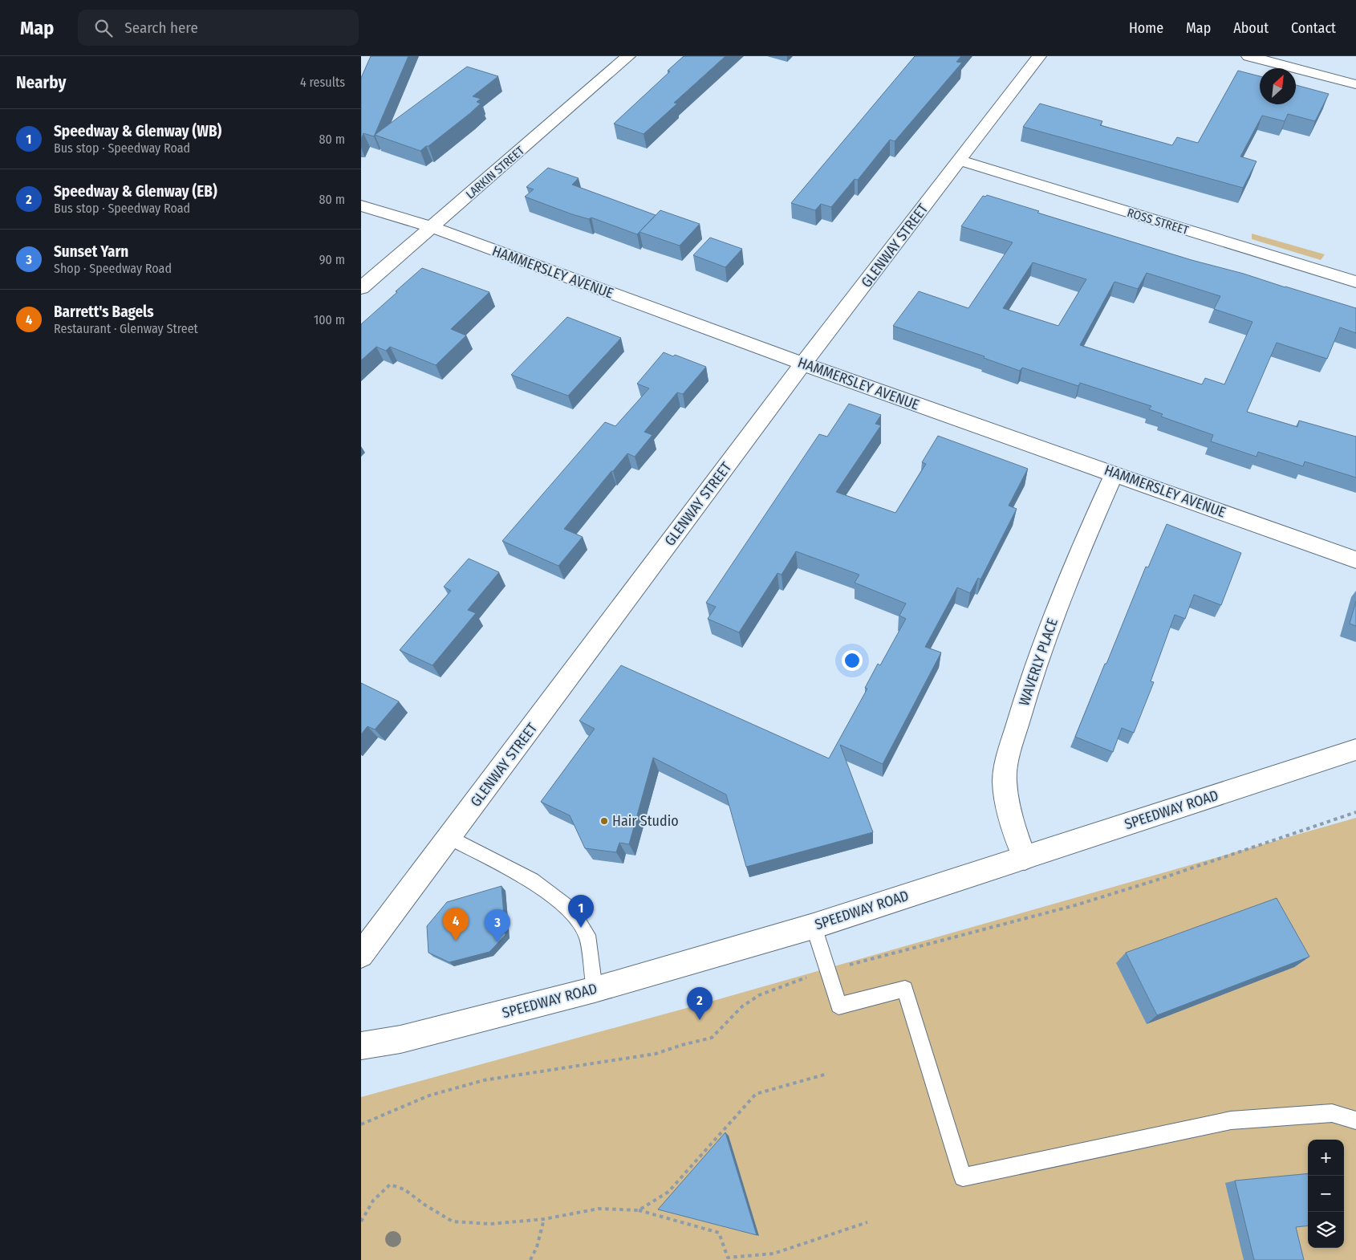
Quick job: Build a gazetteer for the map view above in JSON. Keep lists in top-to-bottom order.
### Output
{
  "streets": {
    "street": [
      "LARKIN STREET",
      "ROSS STREET",
      "GLENWAY STREET",
      "HAMMERSLEY AVENUE",
      "WAVERLY PLACE",
      "SPEEDWAY ROAD"
    ]
  },
  "crossings": [
    ["LARKIN STREET", "HAMMERSLEY AVENUE"],
    ["ROSS STREET", "GLENWAY STREET"],
    ["GLENWAY STREET", "HAMMERSLEY AVENUE"],
    ["HAMMERSLEY AVENUE", "WAVERLY PLACE"],
    ["WAVERLY PLACE", "SPEEDWAY ROAD"]
  ],
  "places": ["Hair Studio"],
  "north": "top right",
  "page": {
    "header": "Map",
    "search": "Search here",
    "nav": [
      "Home",
      "Map",
      "About",
      "Contact"
    ],
    "heading": ["Nearby", "4 results"],
    "list": [
      {
        "mark": "1",
        "name": "Speedway & Glenway (WB)",
        "note": "Bus stop · Speedway Road",
        "value": "80 m"
      },
      {
        "mark": "2",
        "name": "Speedway & Glenway (EB)",
        "note": "Bus stop · Speedway Road",
        "value": "80 m"
      },
      {
        "mark": "3",
        "name": "Sunset Yarn",
        "note": "Shop · Speedway Road",
        "value": "90 m"
      },
      {
        "mark": "4",
        "name": "Barrett's Bagels",
        "note": "Restaurant · Glenway Street",
        "value": "100 m"
      }
    ],
    "pins": [
      "1",
      "4",
      "3",
      "2"
    ],
    "map_buttons": ["+", "−"]
  }
}
